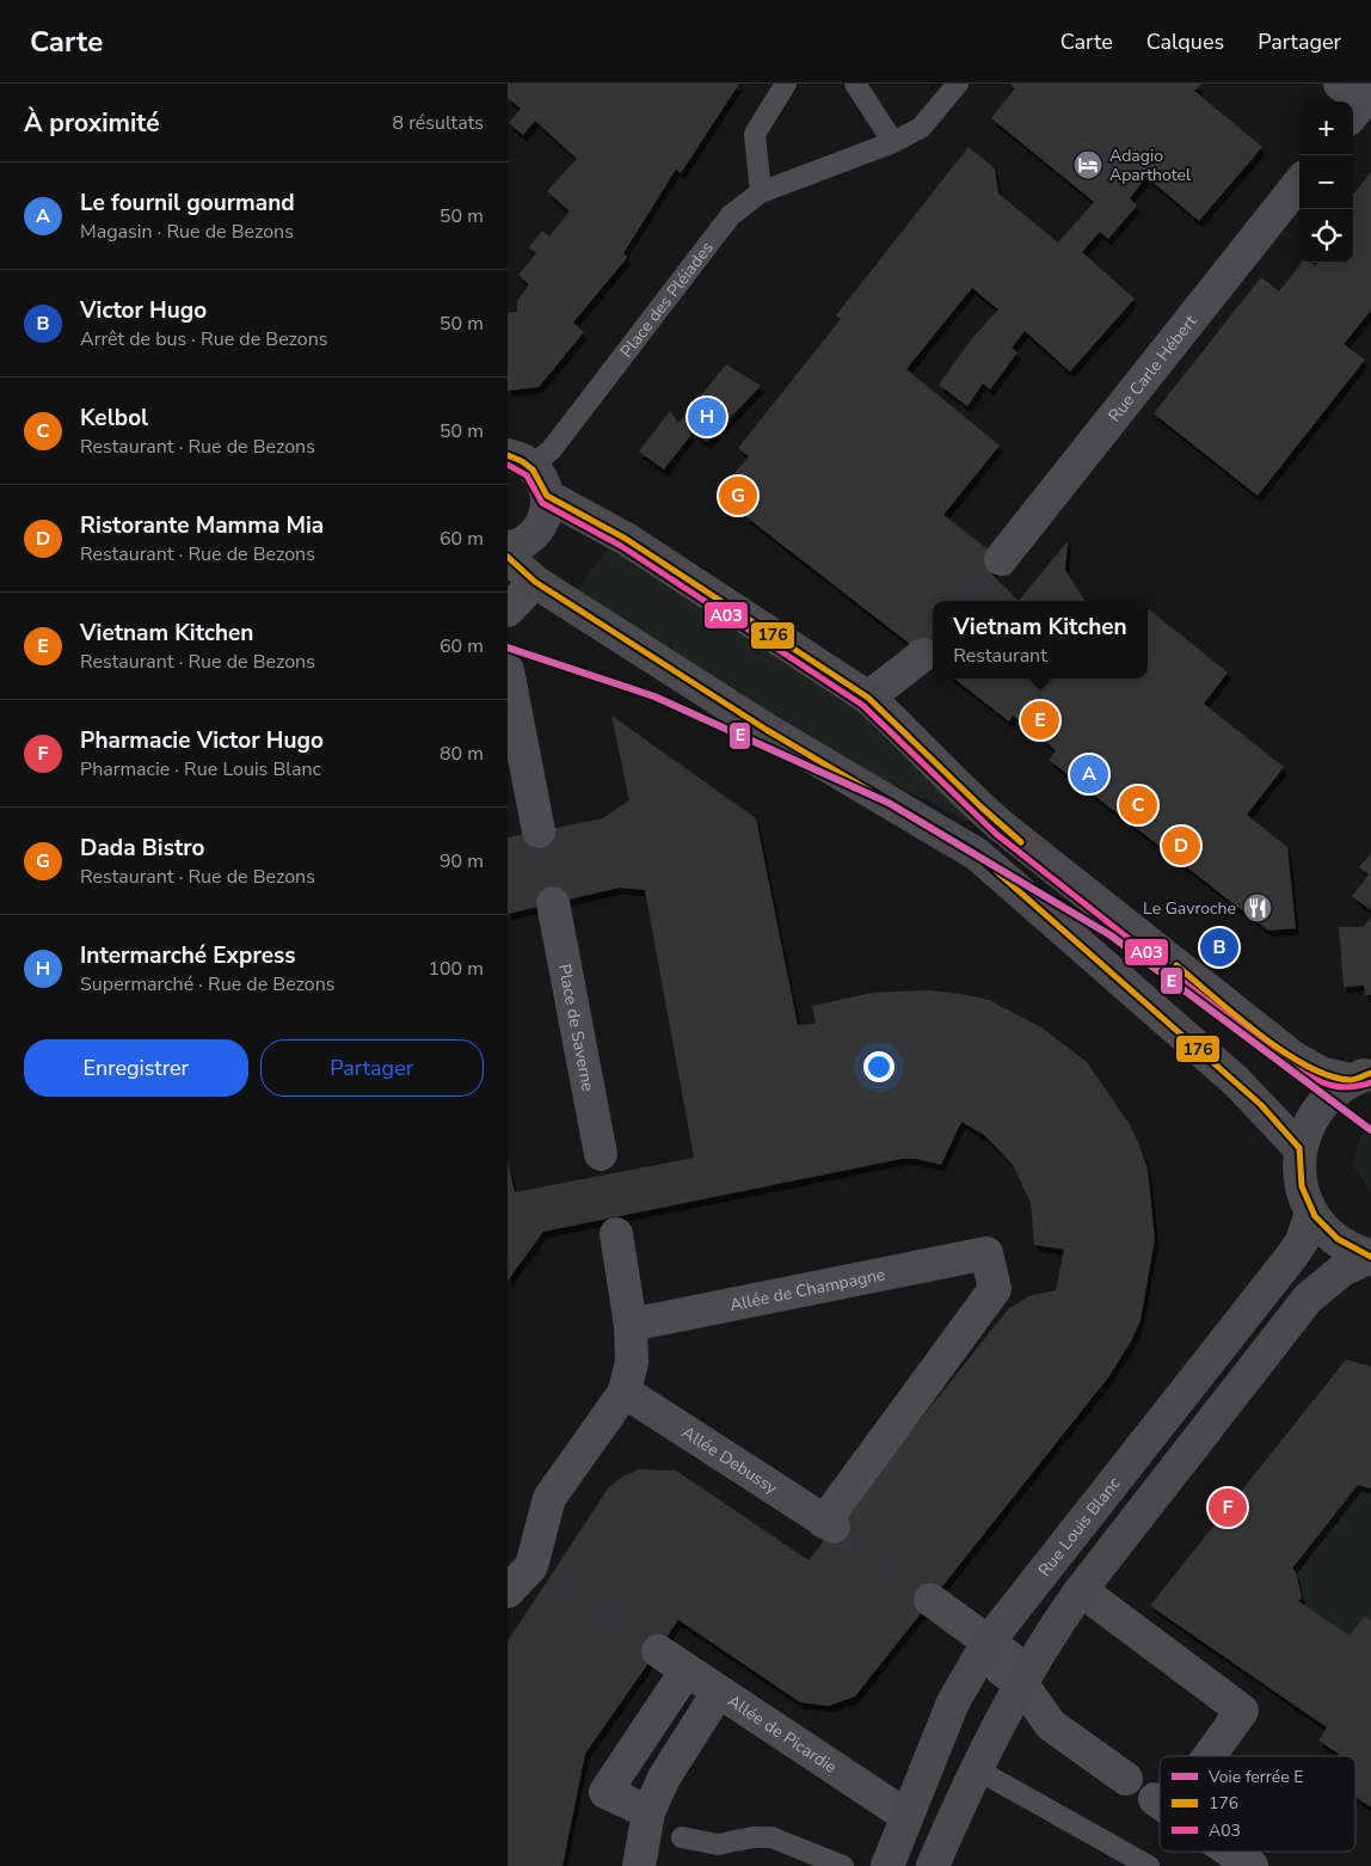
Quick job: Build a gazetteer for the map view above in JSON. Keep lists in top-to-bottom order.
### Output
{
  "streets": {
    "main road": ["Rue Louis Blanc"],
    "street": [
      "Rue Carle Hébert",
      "Place de Saverne",
      "Allée de Champagne",
      "Allée Debussy",
      "Allée de Picardie"
    ],
    "lane": ["Place des Pléiades"]
  },
  "crossings": [
    ["Allée de Champagne", "Allée Debussy"],
    ["Rue Louis Blanc", "Allée de Picardie"]
  ],
  "places": {
    "hotel": ["Adagio Aparthotel"],
    "restaurant": ["Le Gavroche"]
  },
  "lines": ["transit line 176", "transit line A03", "rail line E"],
  "legend": ["Voie ferrée E", "176", "A03"],
  "page": {
    "header": "Carte",
    "nav": ["Carte", "Calques", "Partager"],
    "heading": ["À proximité", "8 résultats"],
    "map_buttons": ["+", "−"],
    "list": [
      {
        "mark": "A",
        "name": "Le fournil gourmand",
        "note": "Magasin · Rue de Bezons",
        "value": "50 m"
      },
      {
        "mark": "B",
        "name": "Victor Hugo",
        "note": "Arrêt de bus · Rue de Bezons",
        "value": "50 m"
      },
      {
        "mark": "C",
        "name": "Kelbol",
        "note": "Restaurant · Rue de Bezons",
        "value": "50 m"
      },
      {
        "mark": "D",
        "name": "Ristorante Mamma Mia",
        "note": "Restaurant · Rue de Bezons",
        "value": "60 m"
      },
      {
        "mark": "E",
        "name": "Vietnam Kitchen",
        "note": "Restaurant · Rue de Bezons",
        "value": "60 m"
      },
      {
        "mark": "F",
        "name": "Pharmacie Victor Hugo",
        "note": "Pharmacie · Rue Louis Blanc",
        "value": "80 m"
      },
      {
        "mark": "G",
        "name": "Dada Bistro",
        "note": "Restaurant · Rue de Bezons",
        "value": "90 m"
      },
      {
        "mark": "H",
        "name": "Intermarché Express",
        "note": "Supermarché · Rue de Bezons",
        "value": "100 m"
      }
    ],
    "pins": [
      "H",
      "G",
      "E",
      "A",
      "C",
      "D",
      "B",
      "F"
    ],
    "popup": ["Vietnam Kitchen", "Restaurant"],
    "buttons": ["Enregistrer", "Partager"]
  }
}
